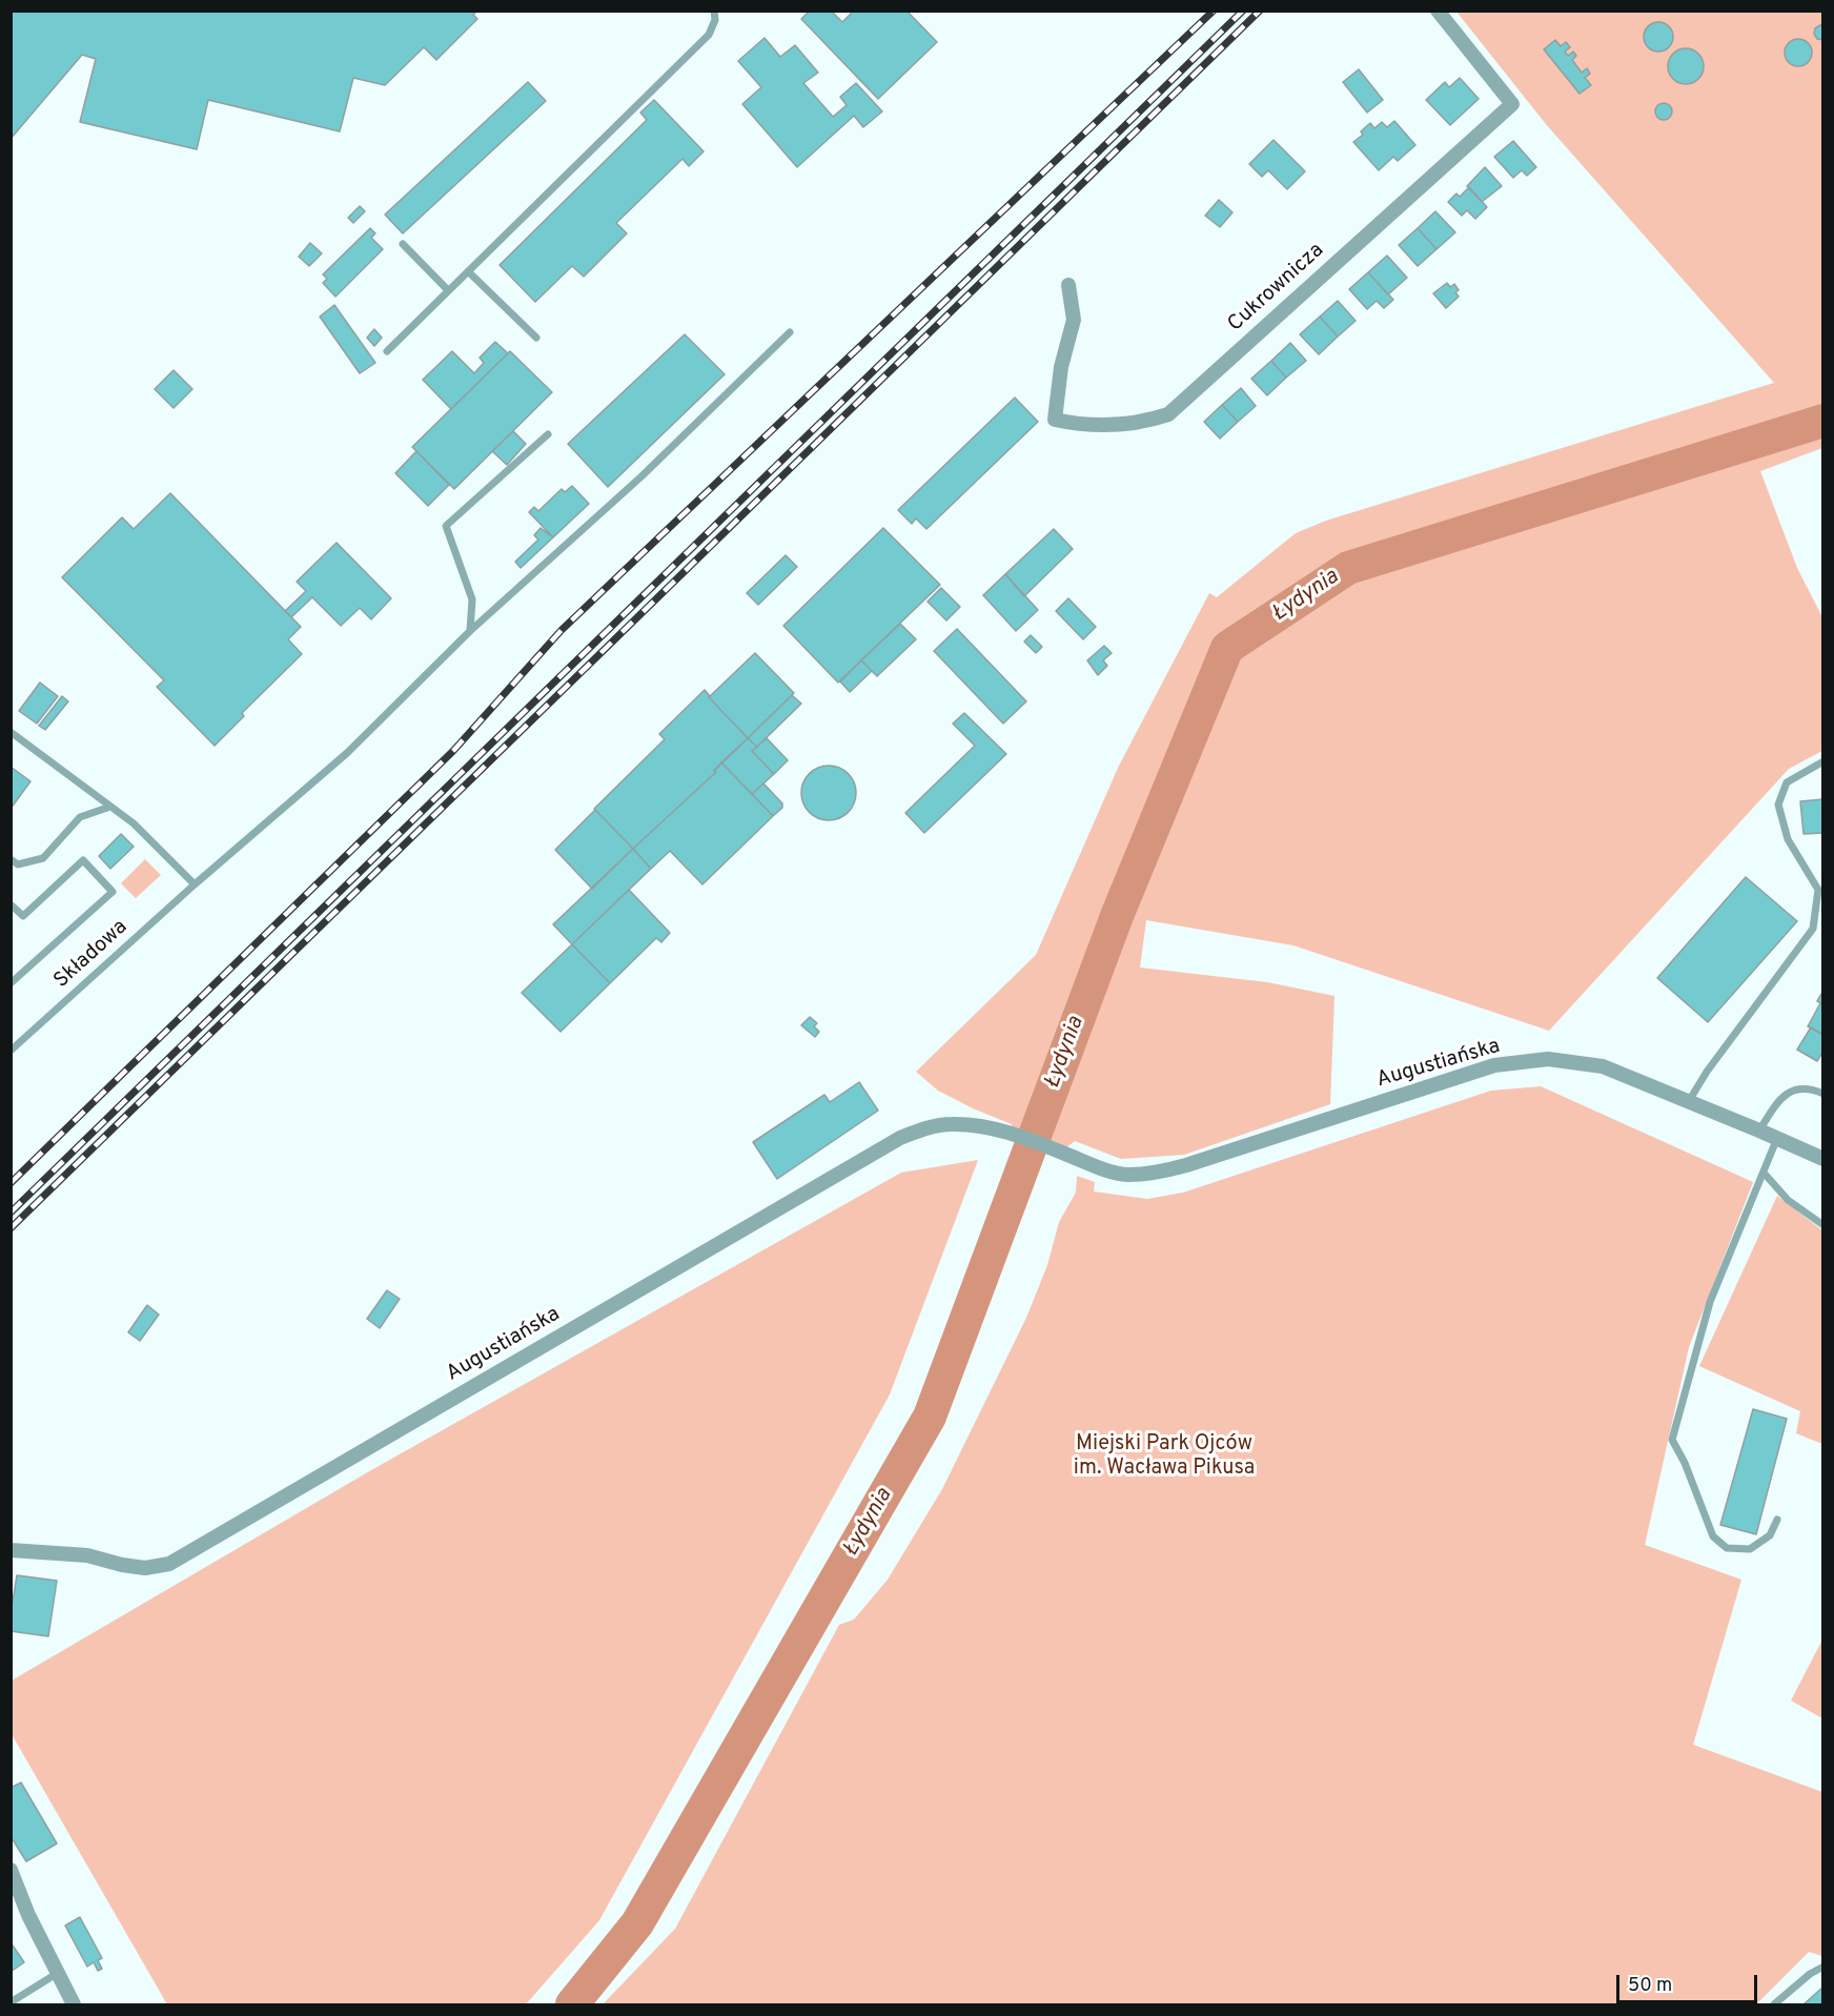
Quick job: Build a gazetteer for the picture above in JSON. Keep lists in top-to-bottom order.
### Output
{
  "streets": {
    "street": ["Cukrownicza", "Augustiańska"],
    "lane": ["Składowa"]
  },
  "water": ["Łydynia"],
  "parks": ["Miejski Park Ojców im. Wacława Pikusa"],
  "scale_bar": "50 m"
}
